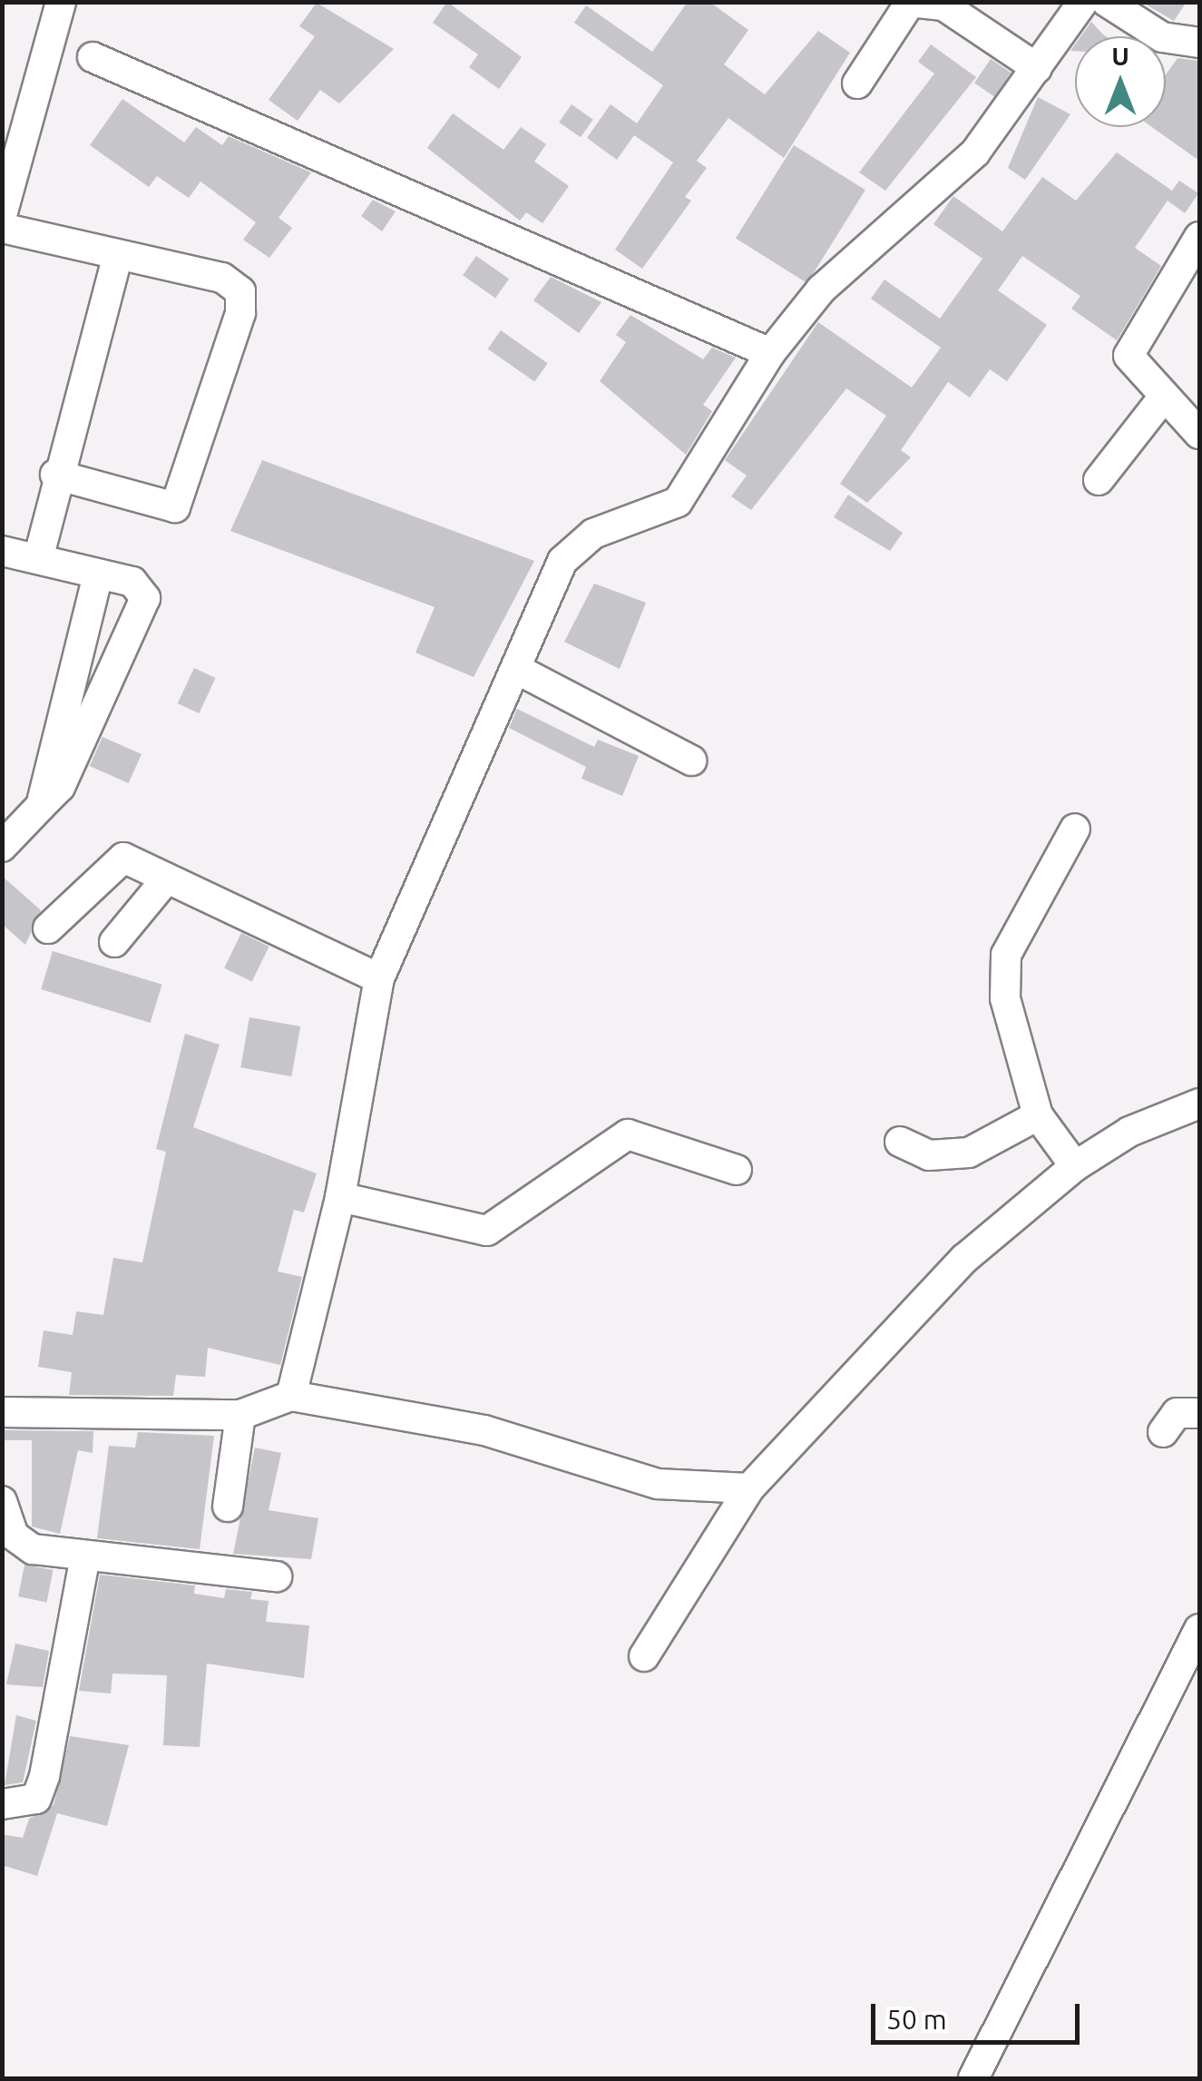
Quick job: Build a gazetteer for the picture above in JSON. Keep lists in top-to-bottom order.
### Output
{
  "scale_bar": "50 m",
  "north": "top"
}
